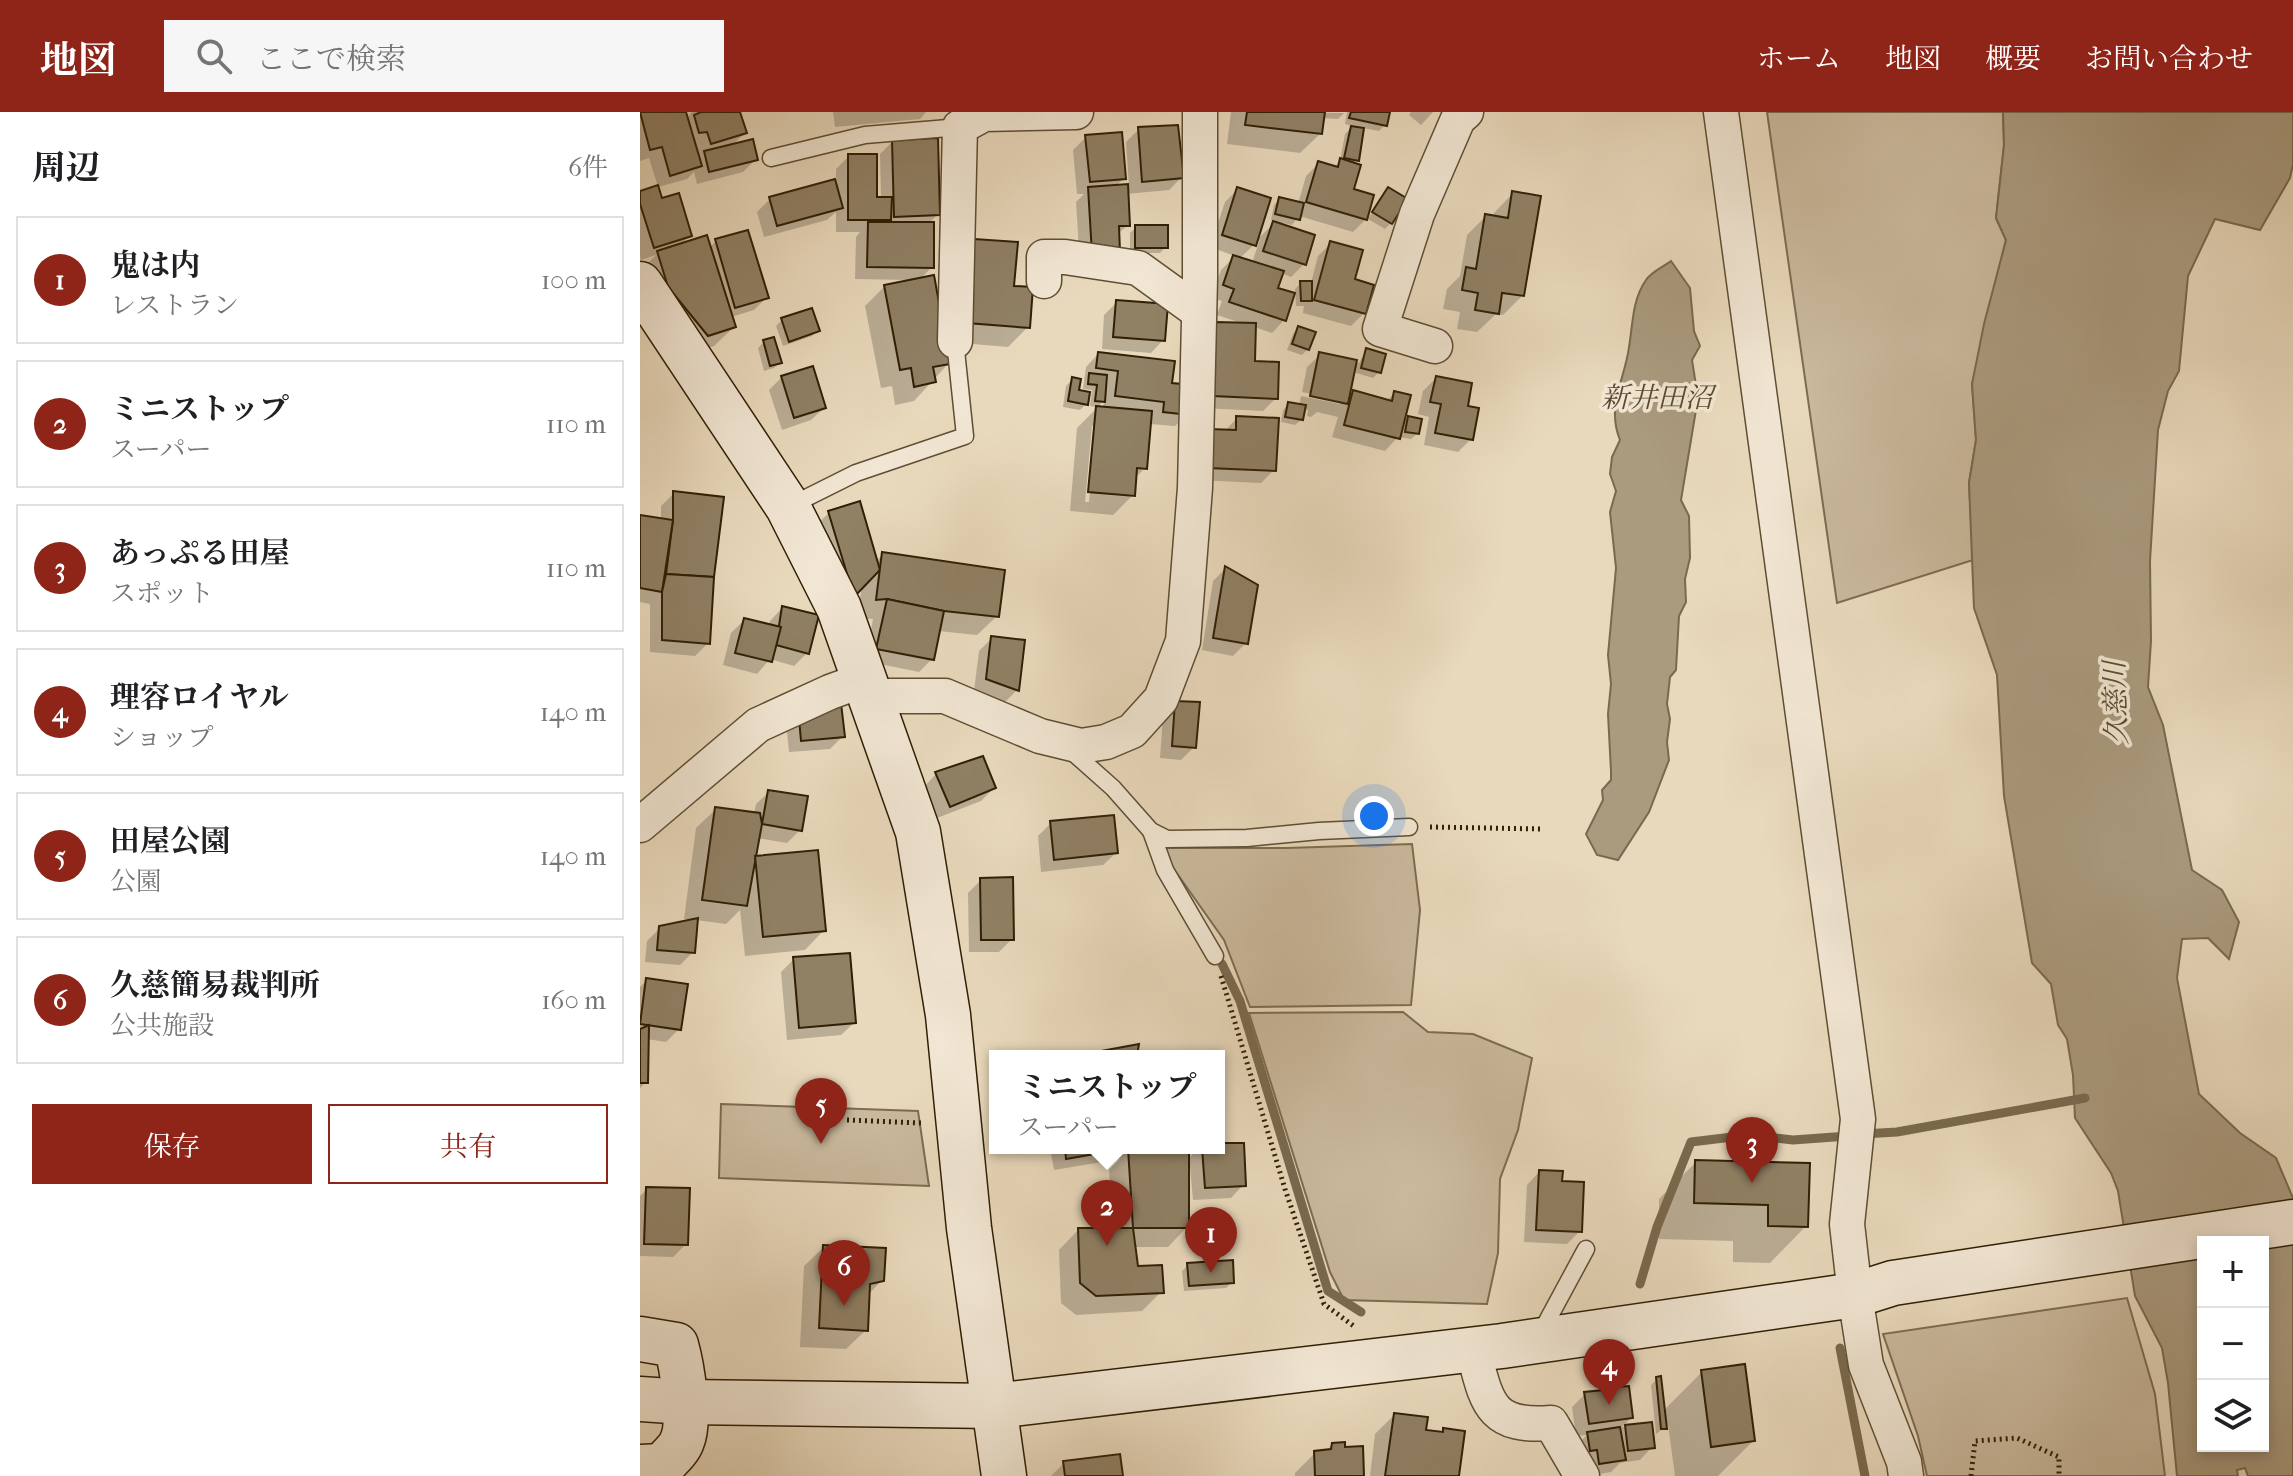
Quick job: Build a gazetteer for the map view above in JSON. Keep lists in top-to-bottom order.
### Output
{
  "water": ["新井田沼", "久慈川"],
  "page": {
    "header": "地図",
    "search": "ここで検索",
    "nav": [
      "ホーム",
      "地図",
      "概要",
      "お問い合わせ"
    ],
    "heading": ["周辺", "6件"],
    "list": [
      {
        "mark": "1",
        "name": "鬼は内",
        "note": "レストラン",
        "value": "100 m"
      },
      {
        "mark": "2",
        "name": "ミニストップ",
        "note": "スーパー",
        "value": "110 m"
      },
      {
        "mark": "3",
        "name": "あっぷる田屋",
        "note": "スポット",
        "value": "110 m"
      },
      {
        "mark": "4",
        "name": "理容ロイヤル",
        "note": "ショップ",
        "value": "140 m"
      },
      {
        "mark": "5",
        "name": "田屋公園",
        "note": "公園",
        "value": "140 m"
      },
      {
        "mark": "6",
        "name": "久慈簡易裁判所",
        "note": "公共施設",
        "value": "160 m"
      }
    ],
    "popup": ["ミニストップ", "スーパー"],
    "pins": [
      "5",
      "3",
      "2",
      "1",
      "6",
      "4"
    ],
    "buttons": ["保存", "共有"],
    "map_buttons": ["+", "−"]
  }
}
